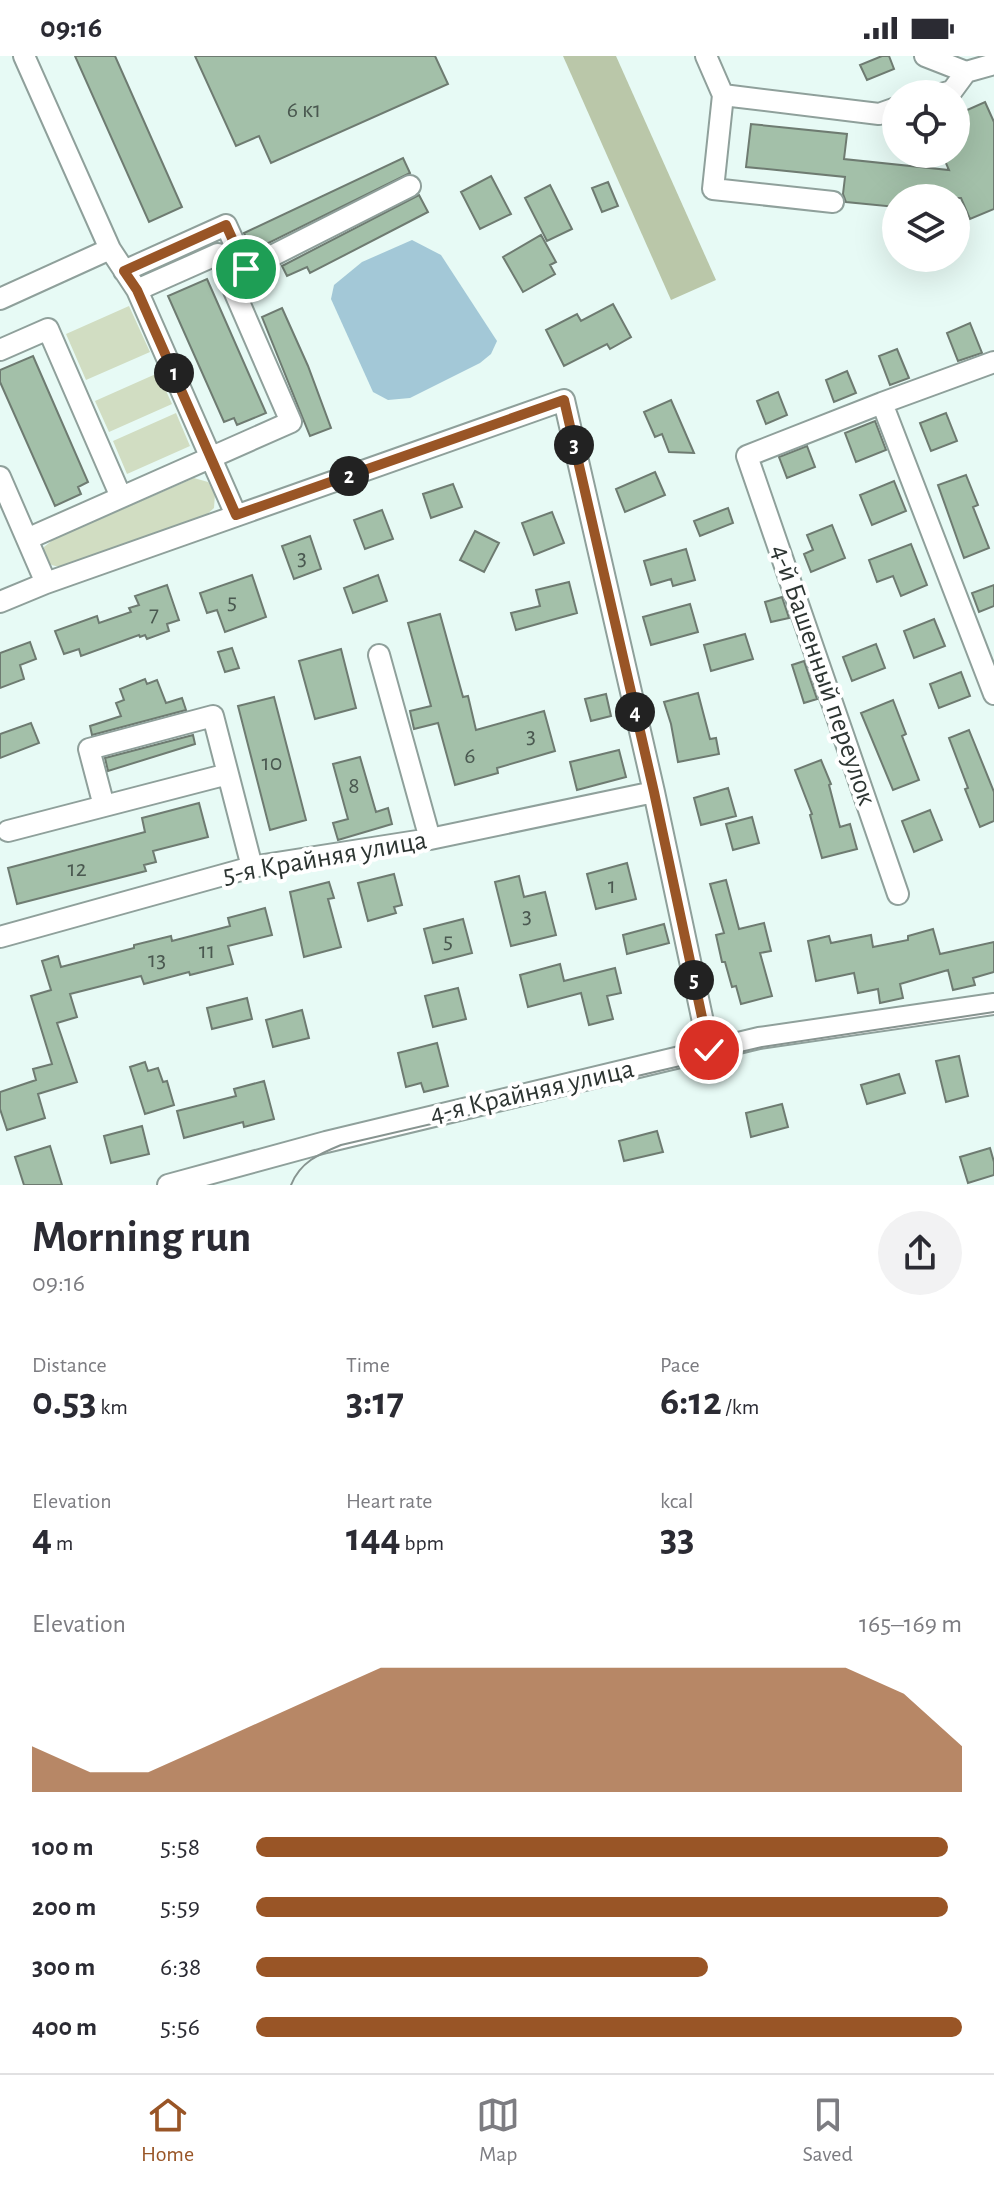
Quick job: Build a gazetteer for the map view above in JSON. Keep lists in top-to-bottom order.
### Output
{
  "streets": {
    "street": ["4-й Башенный переулок", "5-я Крайняя улица", "4-я Крайняя улица"]
  },
  "house_numbers": [
    "6 к1",
    "3",
    "5",
    "7",
    "3",
    "6",
    "10",
    "8",
    "12",
    "1",
    "3",
    "5",
    "11",
    "13"
  ],
  "page": {
    "status": "09:16",
    "pins": [
      "1",
      "3",
      "2",
      "4",
      "5"
    ],
    "heading": ["Morning run", "09:16"],
    "stats": [
      ["Distance", "0.53 km"],
      ["Time", "3:17"],
      ["Pace", "6:12 /km"],
      ["Elevation", "4 m"],
      ["Heart rate", "144 bpm"],
      ["kcal", "33"]
    ],
    "chart": ["Elevation", "165–169 m"],
    "list": [
      {
        "name": "100 m",
        "note": "5:58"
      },
      {
        "name": "200 m",
        "note": "5:59"
      },
      {
        "name": "300 m",
        "note": "6:38"
      },
      {
        "name": "400 m",
        "note": "5:56"
      }
    ],
    "tabs": ["Home", "Map", "Saved"]
  }
}
